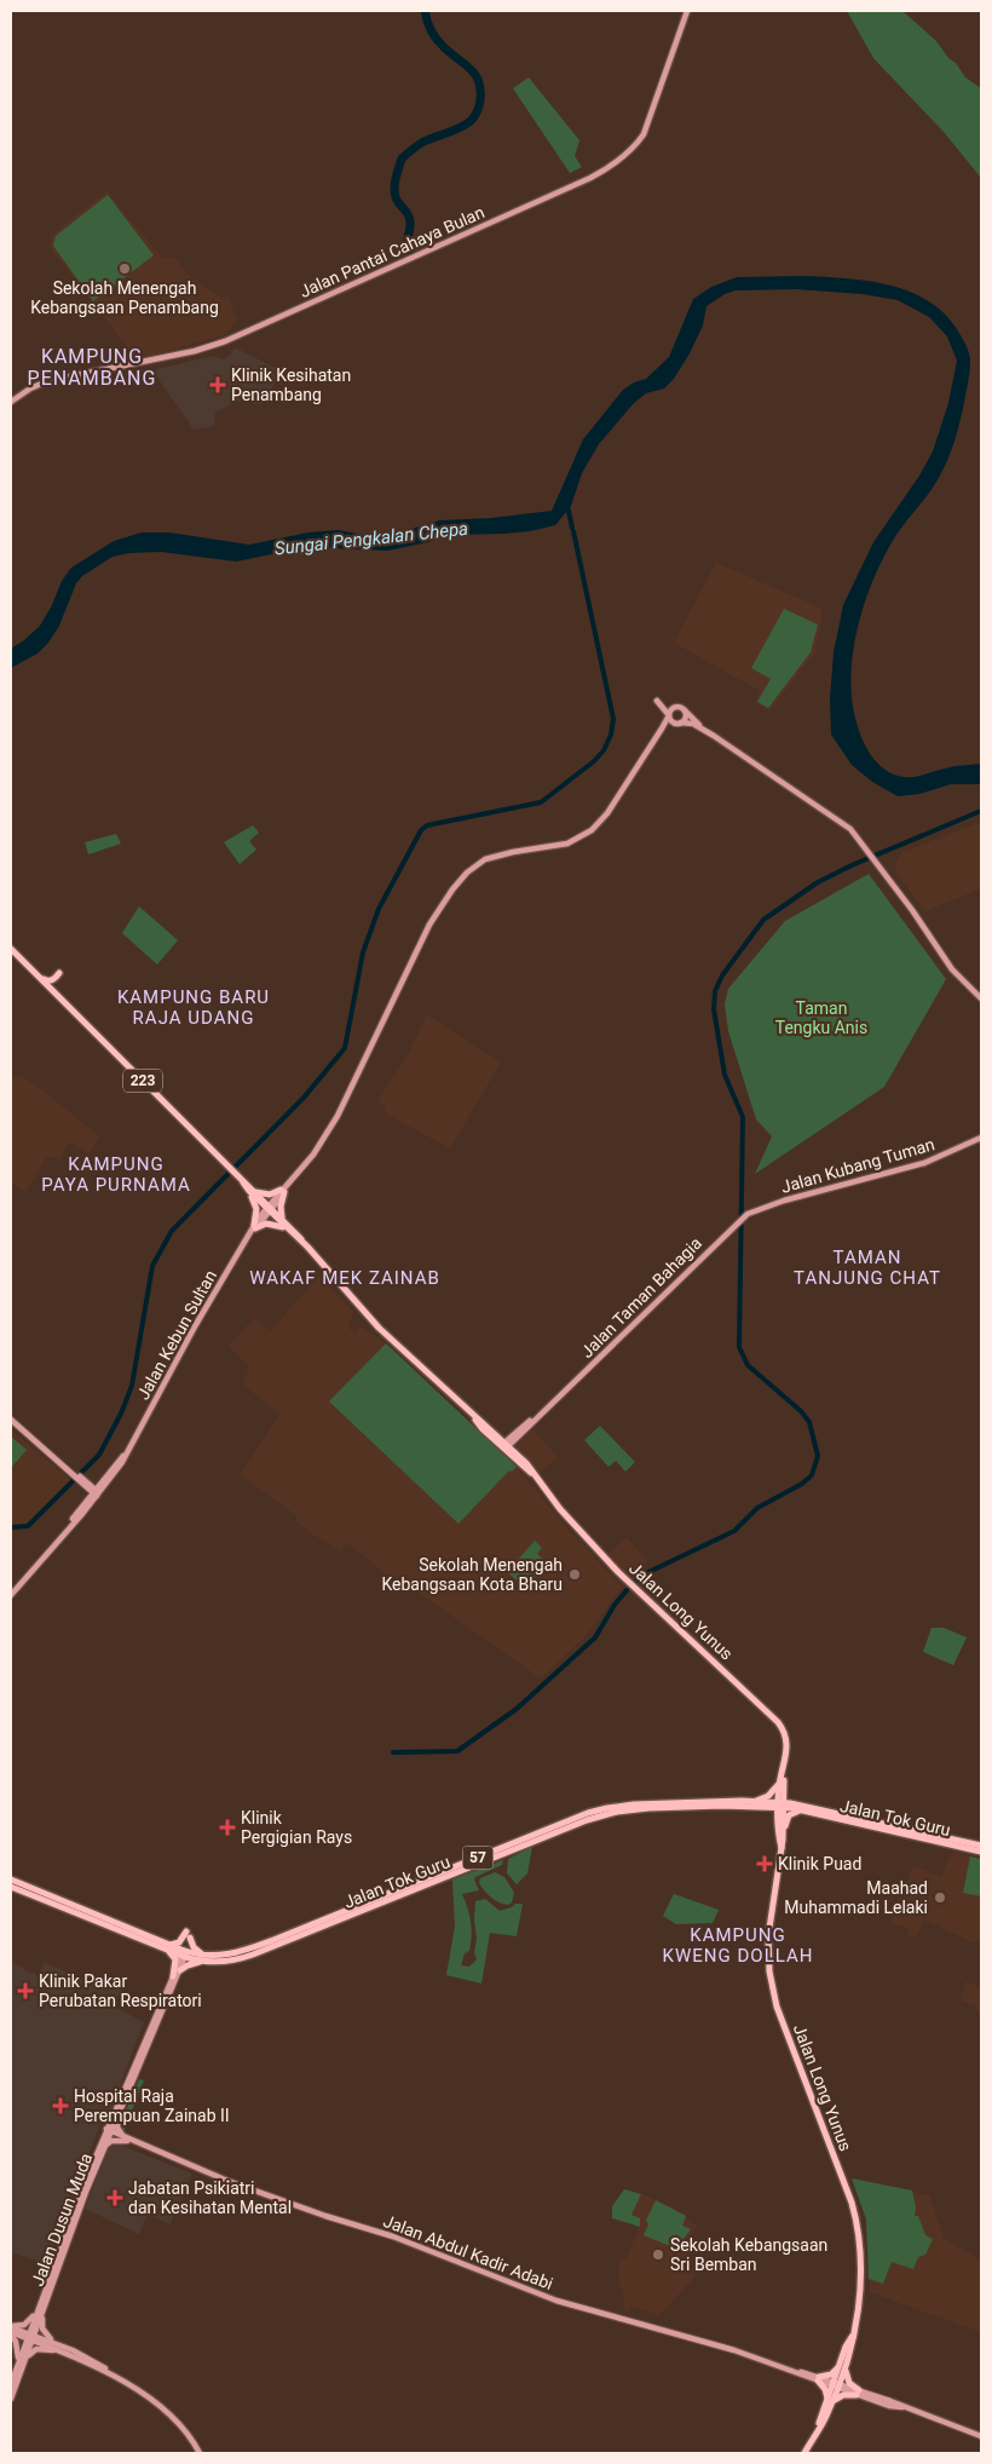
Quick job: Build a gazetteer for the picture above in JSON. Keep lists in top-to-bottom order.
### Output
{
  "streets": {
    "main road": [
      "Jalan Pantai Cahaya Bulan",
      "223",
      "Jalan Kubang Tuman",
      "Jalan Taman Bahagia",
      "Jalan Kebun Sultan",
      "Jalan Long Yunus",
      "Jalan Tok Guru",
      "57",
      "Jalan Dusun Muda",
      "Jalan Abdul Kadir Adabi"
    ]
  },
  "crossings": [
    ["223", "Jalan Kebun Sultan"],
    ["223", "Jalan Long Yunus"],
    ["Jalan Kubang Tuman", "Jalan Taman Bahagia"],
    ["Jalan Taman Bahagia", "Jalan Long Yunus"],
    ["Jalan Kebun Sultan", "Jalan Long Yunus"],
    ["Jalan Long Yunus", "Jalan Tok Guru"],
    ["Jalan Long Yunus", "Jalan Abdul Kadir Adabi"],
    ["Jalan Tok Guru", "Jalan Dusun Muda"],
    ["Jalan Dusun Muda", "Jalan Abdul Kadir Adabi"]
  ],
  "districts": [
    "KAMPUNG PENAMBANG",
    "KAMPUNG BARU RAJA UDANG",
    "KAMPUNG PAYA PURNAMA",
    "TAMAN TANJUNG CHAT",
    "WAKAF MEK ZAINAB",
    "KAMPUNG KWENG DOLLAH"
  ],
  "water": ["Sungai Pengkalan Chepa"],
  "parks": ["Taman Tengku Anis"],
  "places": {
    "other": [
      "Sekolah Menengah Kebangsaan Penambang",
      "Sekolah Menengah Kebangsaan Kota Bharu",
      "Maahad Muhammadi Lelaki",
      "Sekolah Kebangsaan Sri Bemban"
    ],
    "health": [
      "Klinik Kesihatan Penambang",
      "Klinik Pergigian Rays",
      "Klinik Puad",
      "Klinik Pakar Perubatan Respiratori",
      "Hospital Raja Perempuan Zainab II",
      "Jabatan Psikiatri dan Kesihatan Mental"
    ]
  }
}
